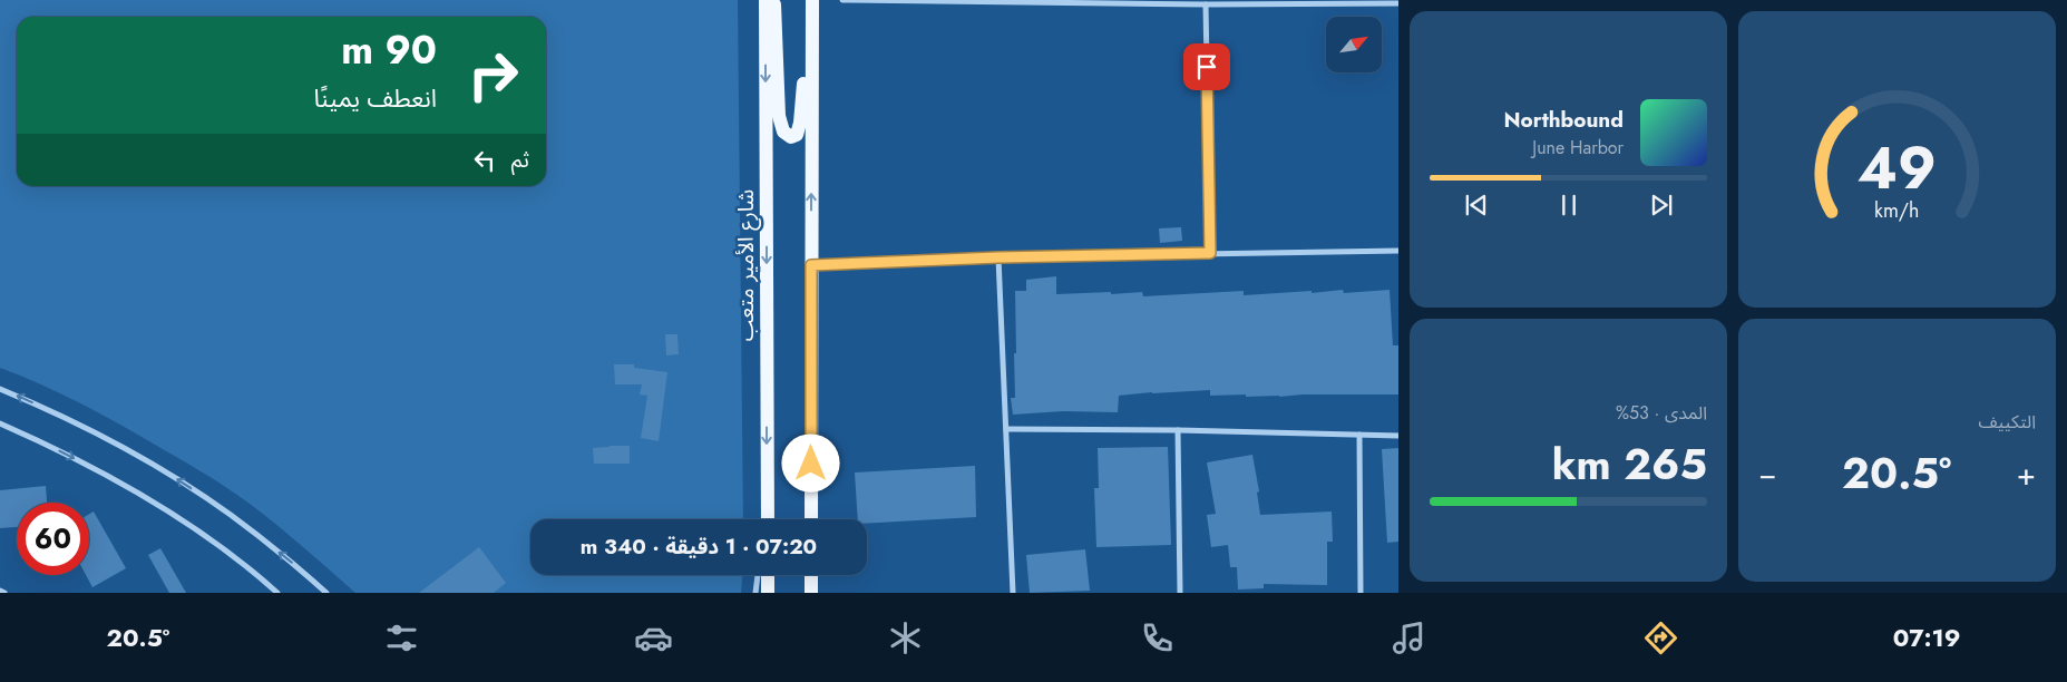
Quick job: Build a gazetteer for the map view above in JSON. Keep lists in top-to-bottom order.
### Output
{
  "streets": {
    "main road": ["شارع الأمير متعب"]
  },
  "north": "top right",
  "page": {
    "turn": ["90 m", "انعطف يمينًا"],
    "song": ["Northbound", "June Harbor"],
    "then": "ثم",
    "tile": [
      "التكييف",
      ["المدى · 53%", "265 km"]
    ],
    "heat": ["−", "20.5°", "+"],
    "limit": "60",
    "trip": "07:20 · 1 دقيقة · 340 m",
    "tabs": ["07:19", "20.5°"],
    "gauge": ["49", "km/h"]
  }
}
